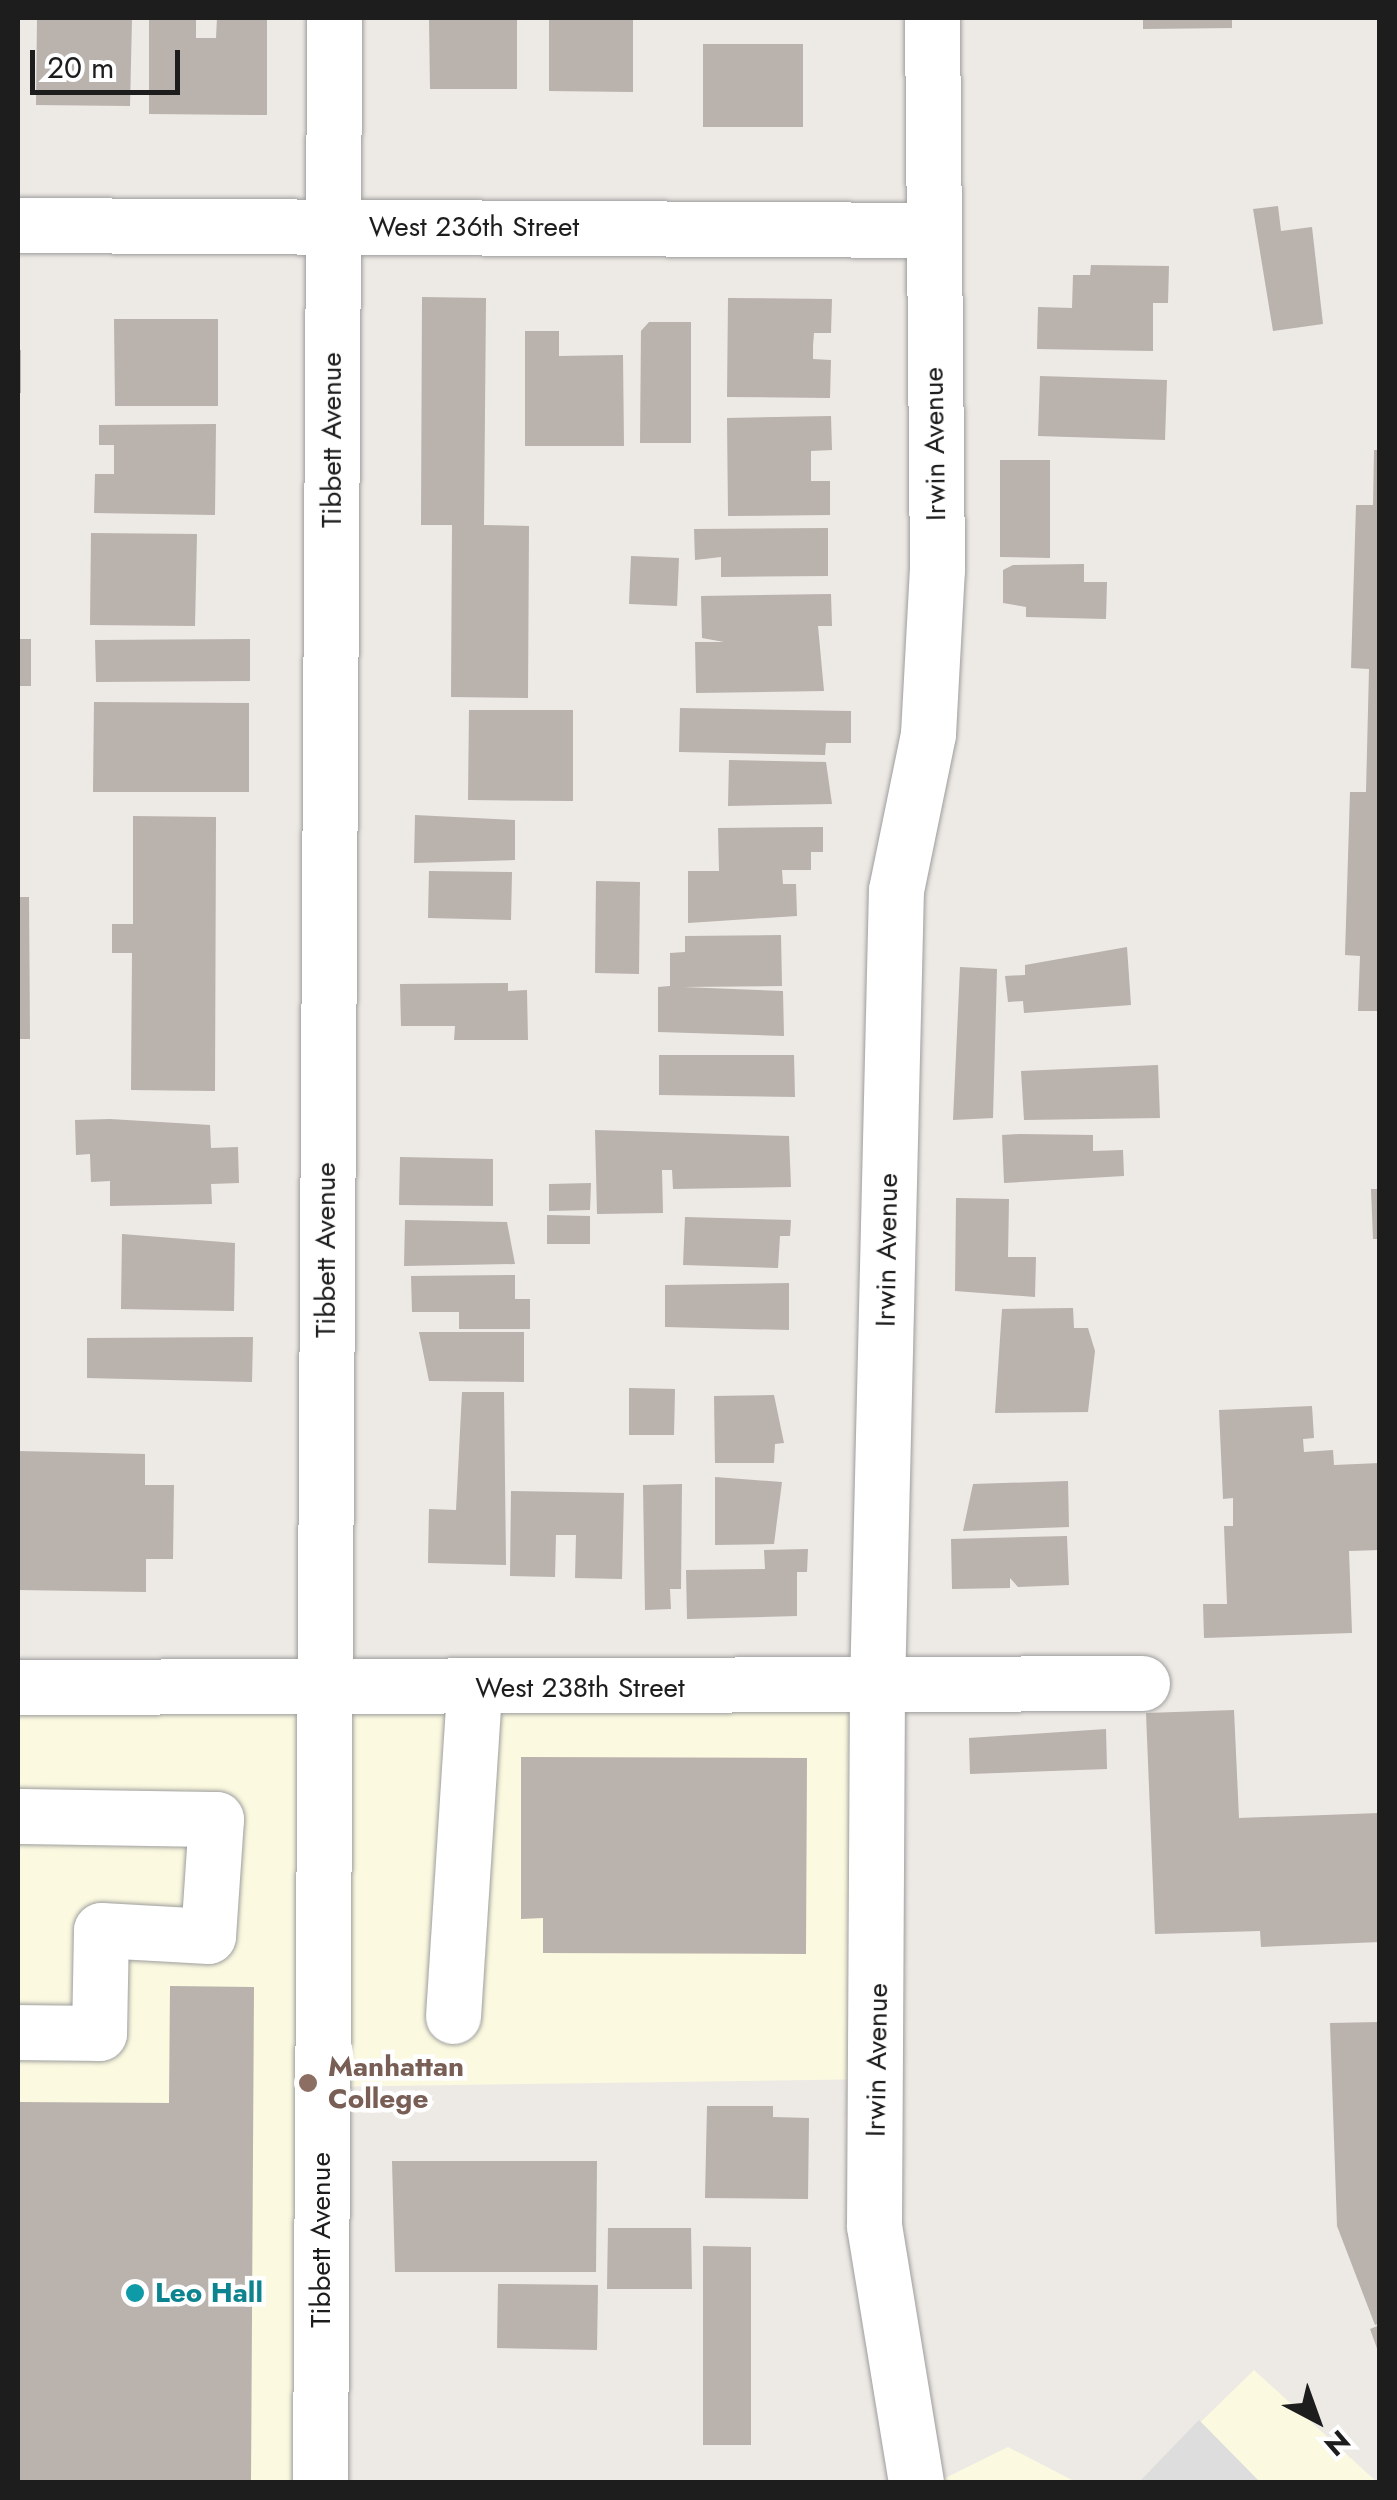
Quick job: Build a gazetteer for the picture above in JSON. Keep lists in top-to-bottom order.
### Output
{
  "streets": {
    "street": [
      "West 236th Street",
      "Tibbett Avenue",
      "Irwin Avenue",
      "West 238th Street"
    ]
  },
  "crossings": [
    ["West 236th Street", "Tibbett Avenue"],
    ["West 236th Street", "Irwin Avenue"],
    ["Tibbett Avenue", "West 238th Street"],
    ["Irwin Avenue", "West 238th Street"]
  ],
  "places": ["Manhattan College", "Leo Hall"],
  "scale_bar": "20 m",
  "north": "bottom right"
}
